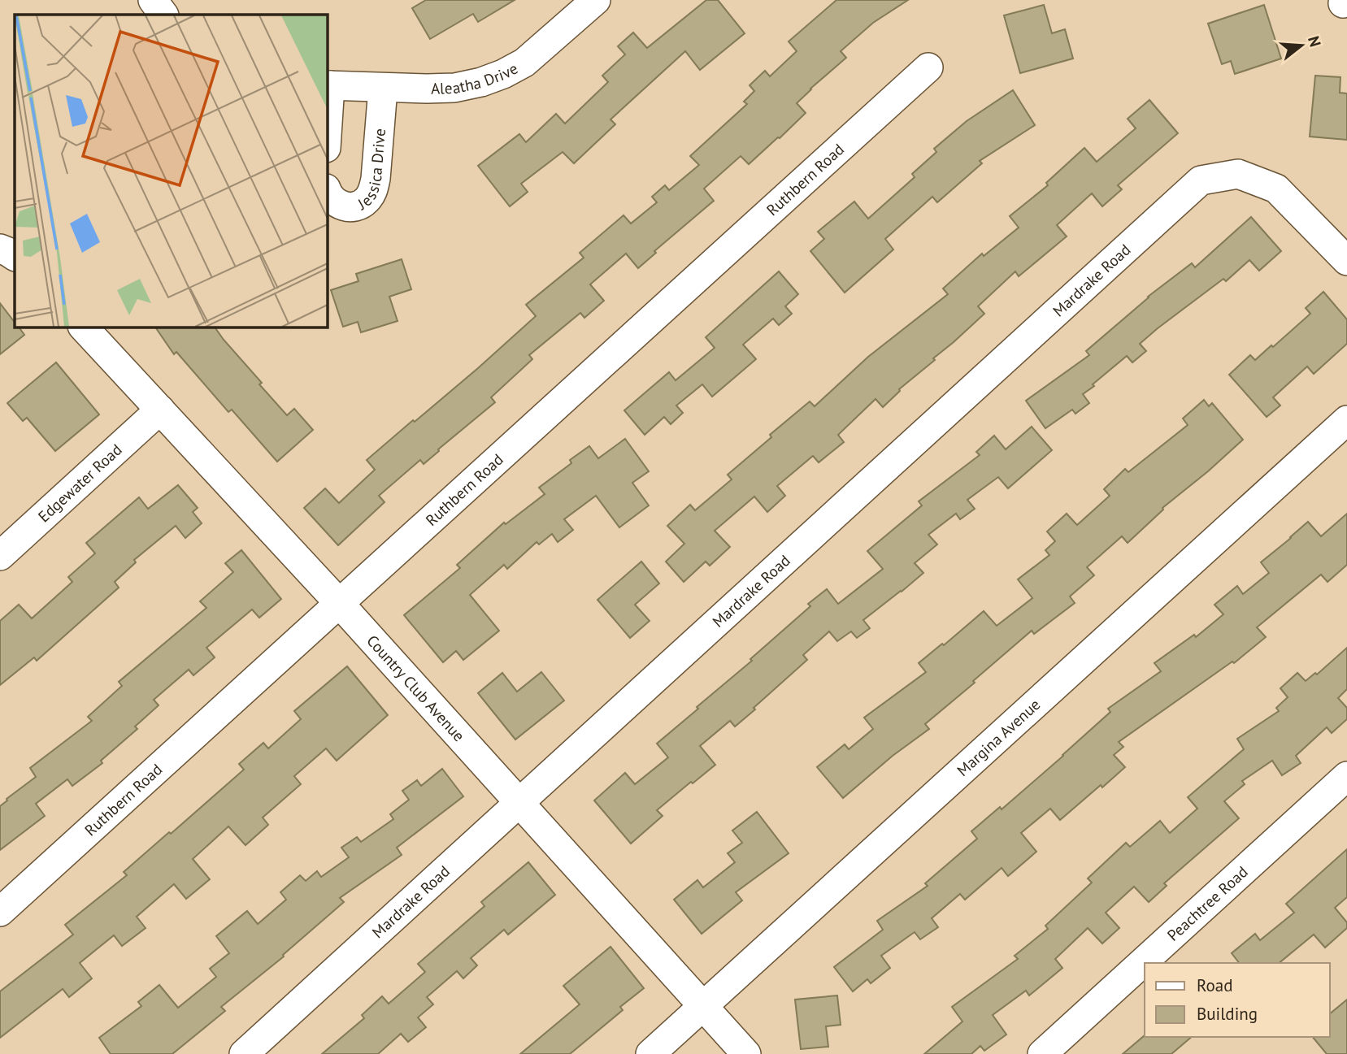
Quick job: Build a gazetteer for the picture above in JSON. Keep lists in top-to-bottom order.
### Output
{
  "streets": {
    "street": [
      "Aleatha Drive",
      "Jessica Drive",
      "Ruthbern Road",
      "Mardrake Road",
      "Edgewater Road",
      "Country Club Avenue",
      "Margina Avenue",
      "Peachtree Road"
    ]
  },
  "crossings": [
    ["Aleatha Drive", "Jessica Drive"],
    ["Ruthbern Road", "Country Club Avenue"],
    ["Mardrake Road", "Country Club Avenue"],
    ["Edgewater Road", "Country Club Avenue"],
    ["Country Club Avenue", "Margina Avenue"]
  ],
  "legend": ["Road", "Building"],
  "north": "right"
}
